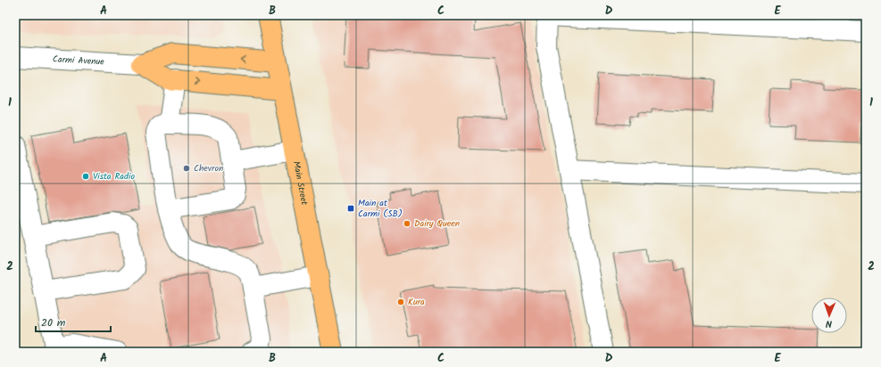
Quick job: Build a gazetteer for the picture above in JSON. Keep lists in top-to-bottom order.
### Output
{
  "streets": {
    "main road": ["Main Street"],
    "street": ["Carmi Avenue"]
  },
  "places": {
    "other": [
      "Chevron",
      "Vista Radio",
      "Dairy Queen",
      "Kura"
    ],
    "transit": ["Main at Carmi (SB)"]
  },
  "scale_bar": "20 m",
  "north": "bottom",
  "grid": {
    "columns": [
      "A",
      "B",
      "C",
      "D",
      "E"
    ],
    "rows": ["1", "2"]
  }
}
